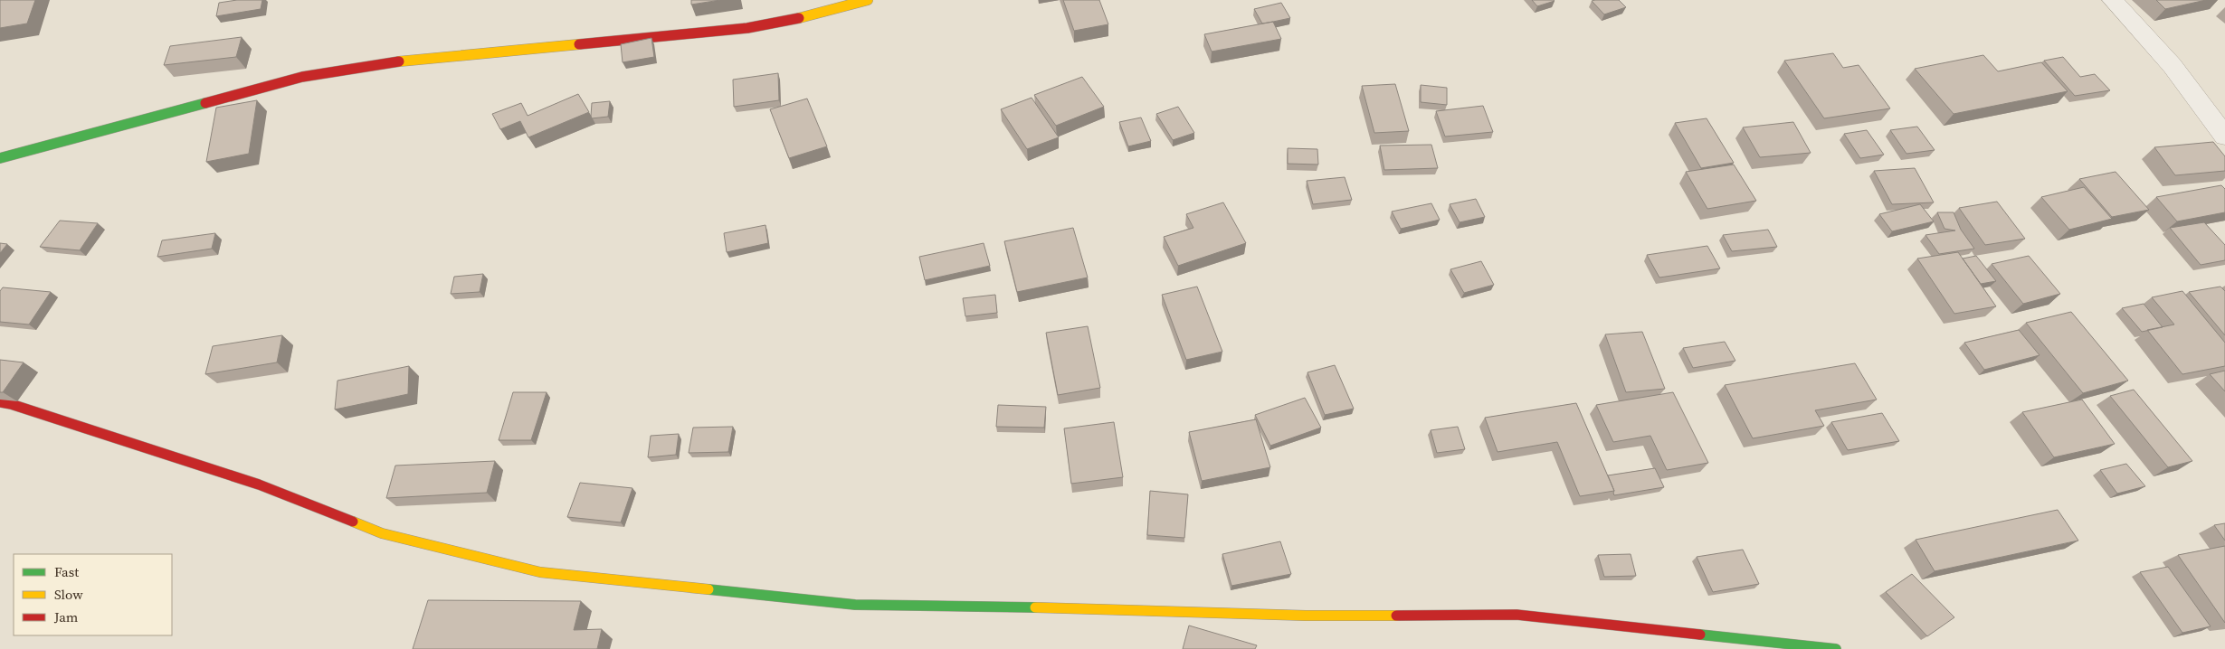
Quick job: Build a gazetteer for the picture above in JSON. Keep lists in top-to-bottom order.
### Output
{
  "legend": ["Fast", "Slow", "Jam"]
}
